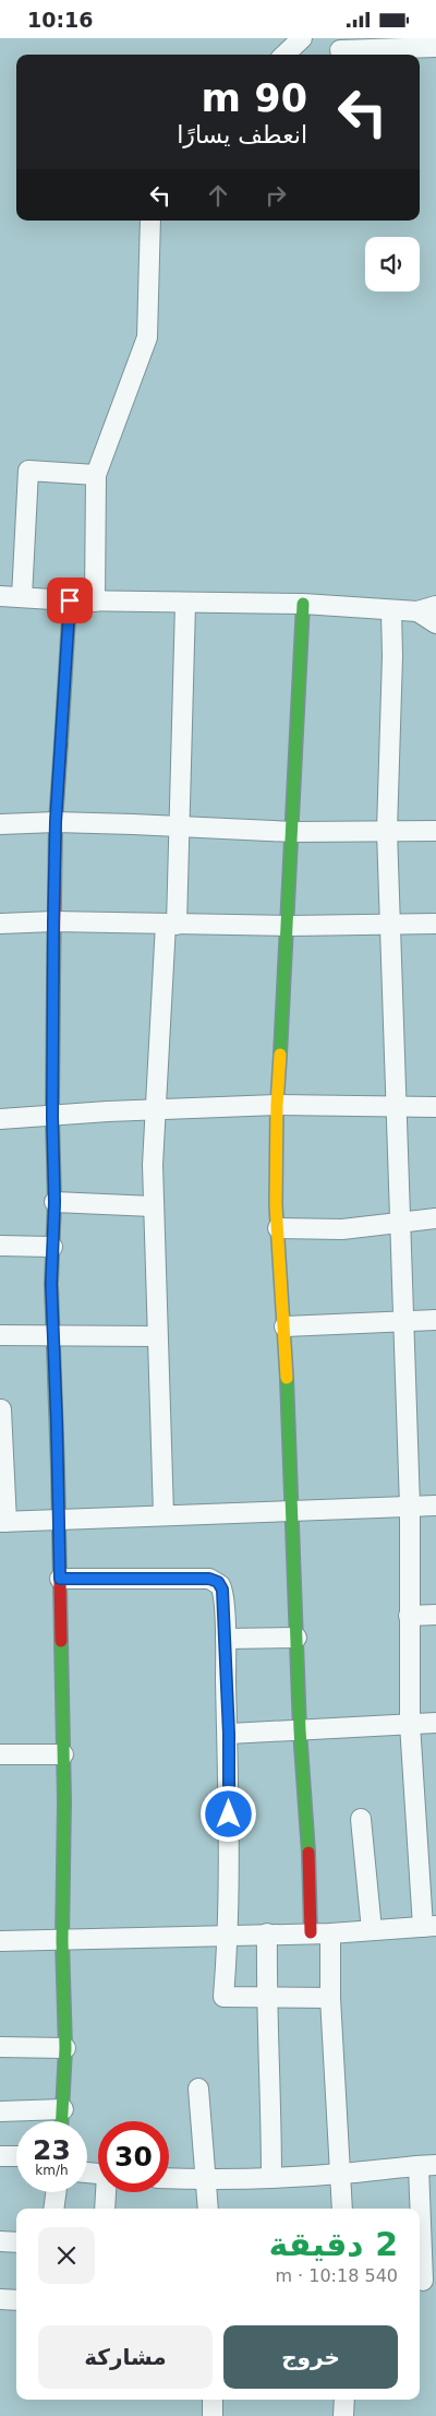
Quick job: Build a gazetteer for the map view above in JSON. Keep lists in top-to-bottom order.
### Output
{
  "page": {
    "status": "10:16",
    "turn": ["90 m", "انعطف يسارًا"],
    "speed": "23 km/h",
    "limit": "30",
    "heading": ["2 دقيقة", "540 m · 10:18"],
    "buttons": ["خروج", "مشاركة"]
  }
}
